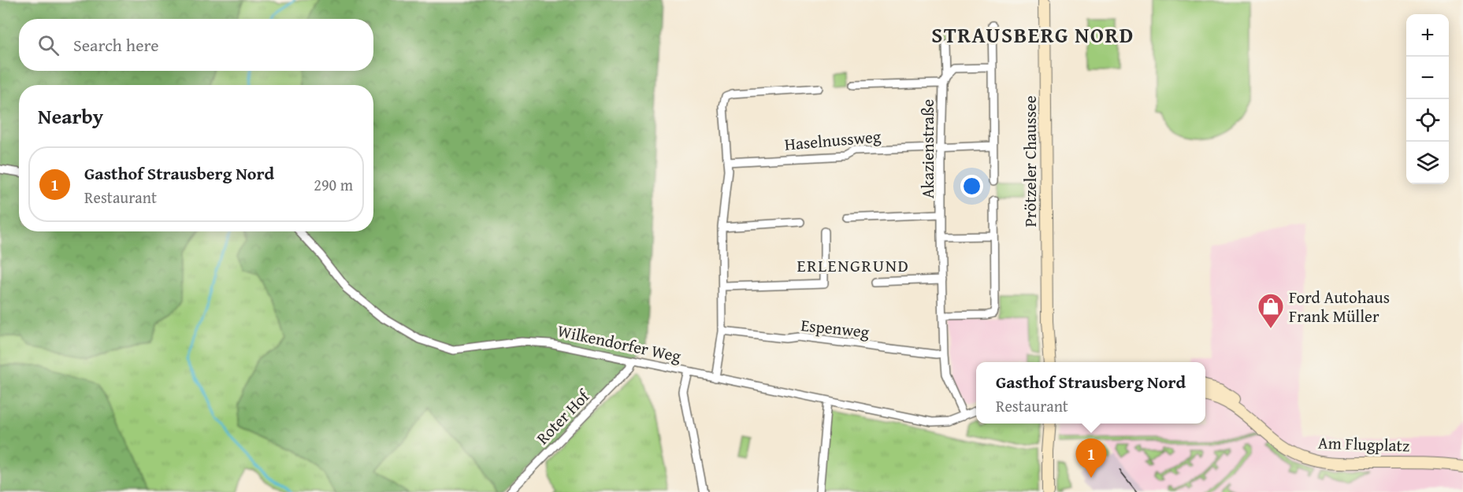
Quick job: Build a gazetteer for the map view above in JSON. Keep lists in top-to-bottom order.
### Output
{
  "streets": {
    "main road": ["Prötzeler Chaussee", "Am Flugplatz"],
    "street": [
      "Haselnussweg",
      "Akazienstraße",
      "Espenweg",
      "Wilkendorfer Weg",
      "Roter Hof"
    ]
  },
  "crossings": [
    ["Haselnussweg", "Akazienstraße"],
    ["Akazienstraße", "Espenweg"],
    ["Akazienstraße", "Wilkendorfer Weg"],
    ["Wilkendorfer Weg", "Roter Hof"]
  ],
  "districts": ["STRAUSBERG NORD", "ERLENGRUND"],
  "places": {
    "shop": ["Ford Autohaus Frank Müller"]
  },
  "page": {
    "map_buttons": ["+", "−"],
    "search": "Search here",
    "heading": "Nearby",
    "list": [
      {
        "mark": "1",
        "name": "Gasthof Strausberg Nord",
        "note": "Restaurant",
        "value": "290 m"
      }
    ],
    "popup": ["Gasthof Strausberg Nord", "Restaurant"],
    "pins": "1"
  }
}
